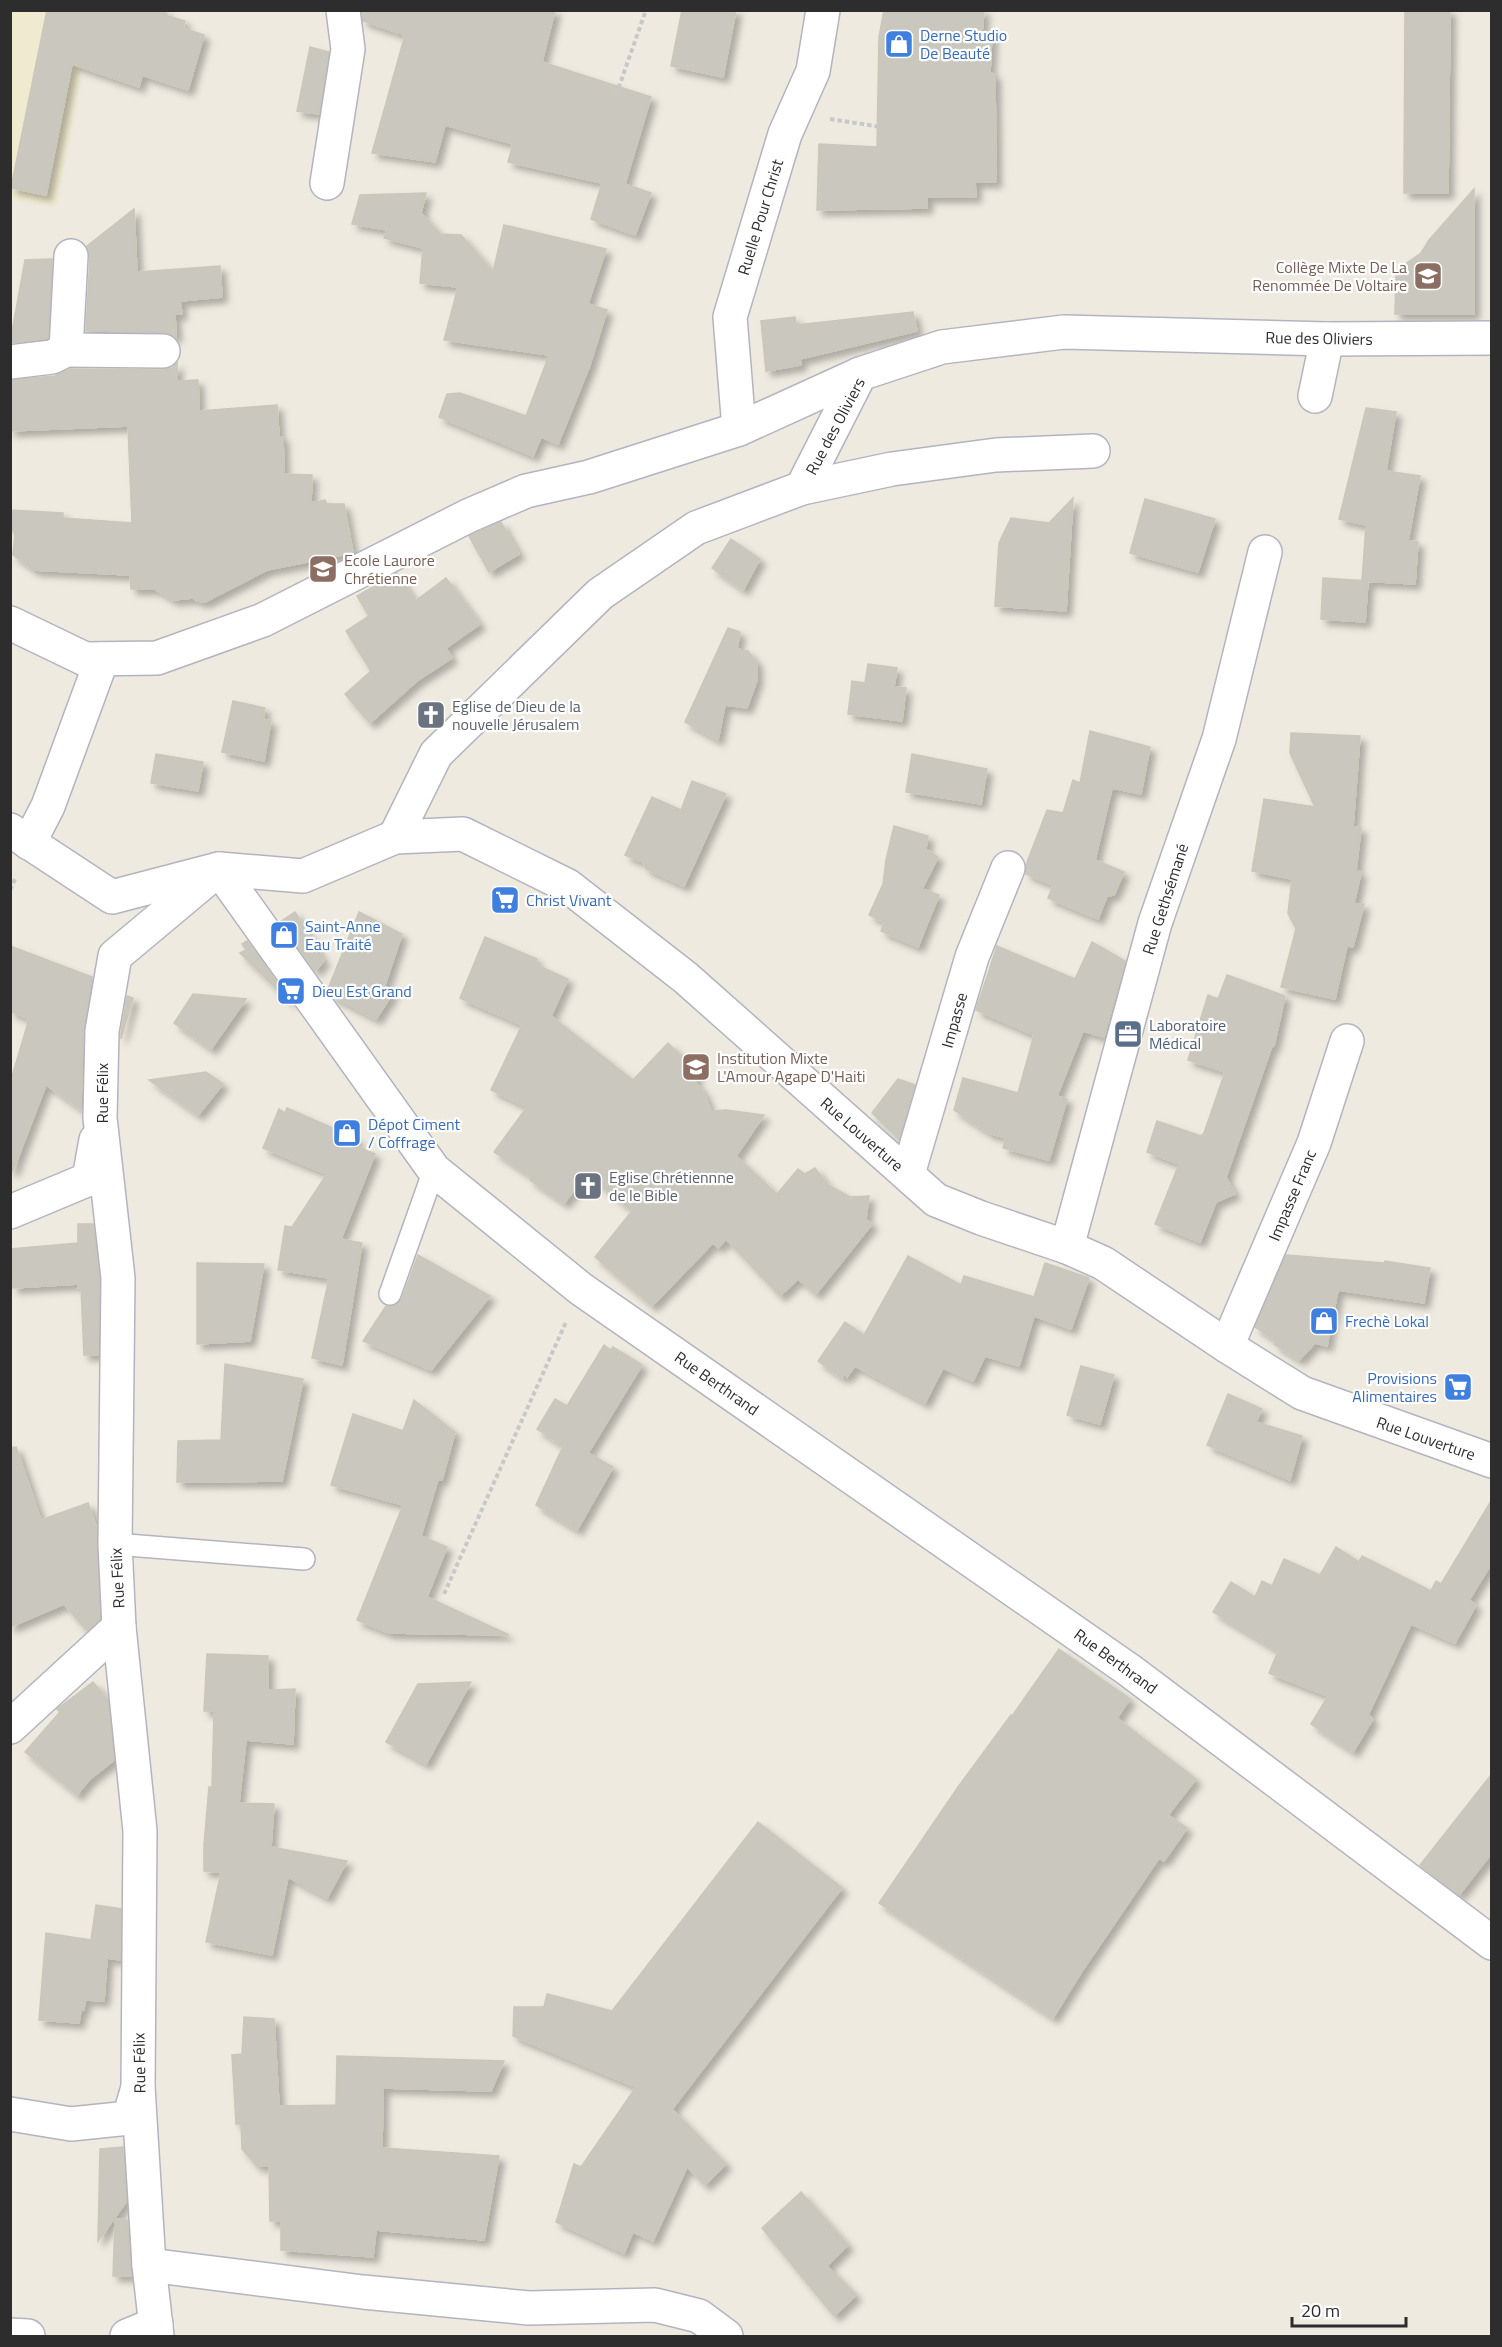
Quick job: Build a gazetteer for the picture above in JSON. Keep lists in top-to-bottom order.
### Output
{
  "streets": {
    "street": [
      "Ruelle Pour Christ",
      "Rue des Oliviers",
      "Rue Gethsémané",
      "Impasse",
      "Rue Félix",
      "Rue Louverture",
      "Impasse Franc",
      "Rue Berthrand"
    ]
  },
  "crossings": [
    ["Rue des Oliviers", "Rue Louverture"],
    ["Rue Gethsémané", "Rue Louverture"],
    ["Impasse", "Rue Louverture"],
    ["Rue Félix", "Rue Louverture"],
    ["Rue Félix", "Rue Berthrand"],
    ["Rue Louverture", "Impasse Franc"],
    ["Rue Louverture", "Rue Berthrand"]
  ],
  "places": {
    "shop": [
      "Derne Studio De Beauté",
      "Saint-Anne Eau Traité",
      "Dépot Ciment / Coffrage",
      "Frechè Lokal"
    ],
    "school or university": ["Collège Mixte De La Renommée De Voltaire", "Ecole Laurore Chrétienne", "Institution Mixte L'Amour Agape D'Haiti"],
    "church": ["Eglise de Dieu de la nouvelle Jérusalem", "Eglise Chrétiennne de le Bible"],
    "supermarket": ["Christ Vivant", "Dieu Est Grand", "Provisions Alimentaires"],
    "office": ["Laboratoire Médical"]
  },
  "scale_bar": "20 m"
}
